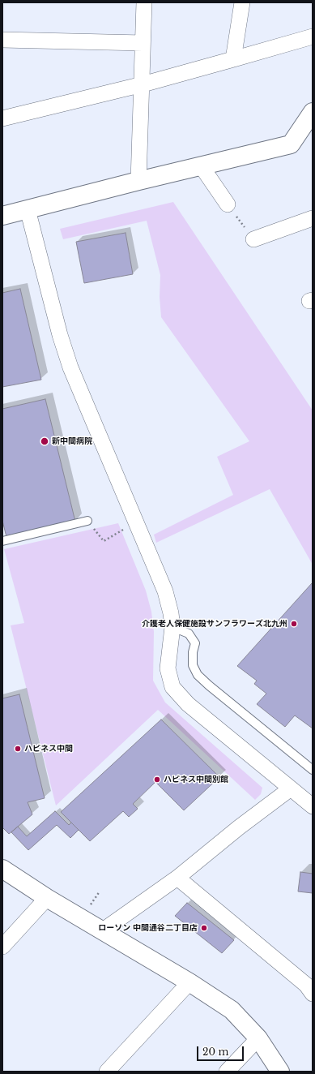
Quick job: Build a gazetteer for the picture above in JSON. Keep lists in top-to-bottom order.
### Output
{
  "places": [
    "新中間病院",
    "介護老人保健施設サンフラワーズ北九州",
    "ハピネス中間",
    "ハピネス中間別館",
    "ローソン 中間通谷二丁目店"
  ],
  "scale_bar": "20 m"
}
